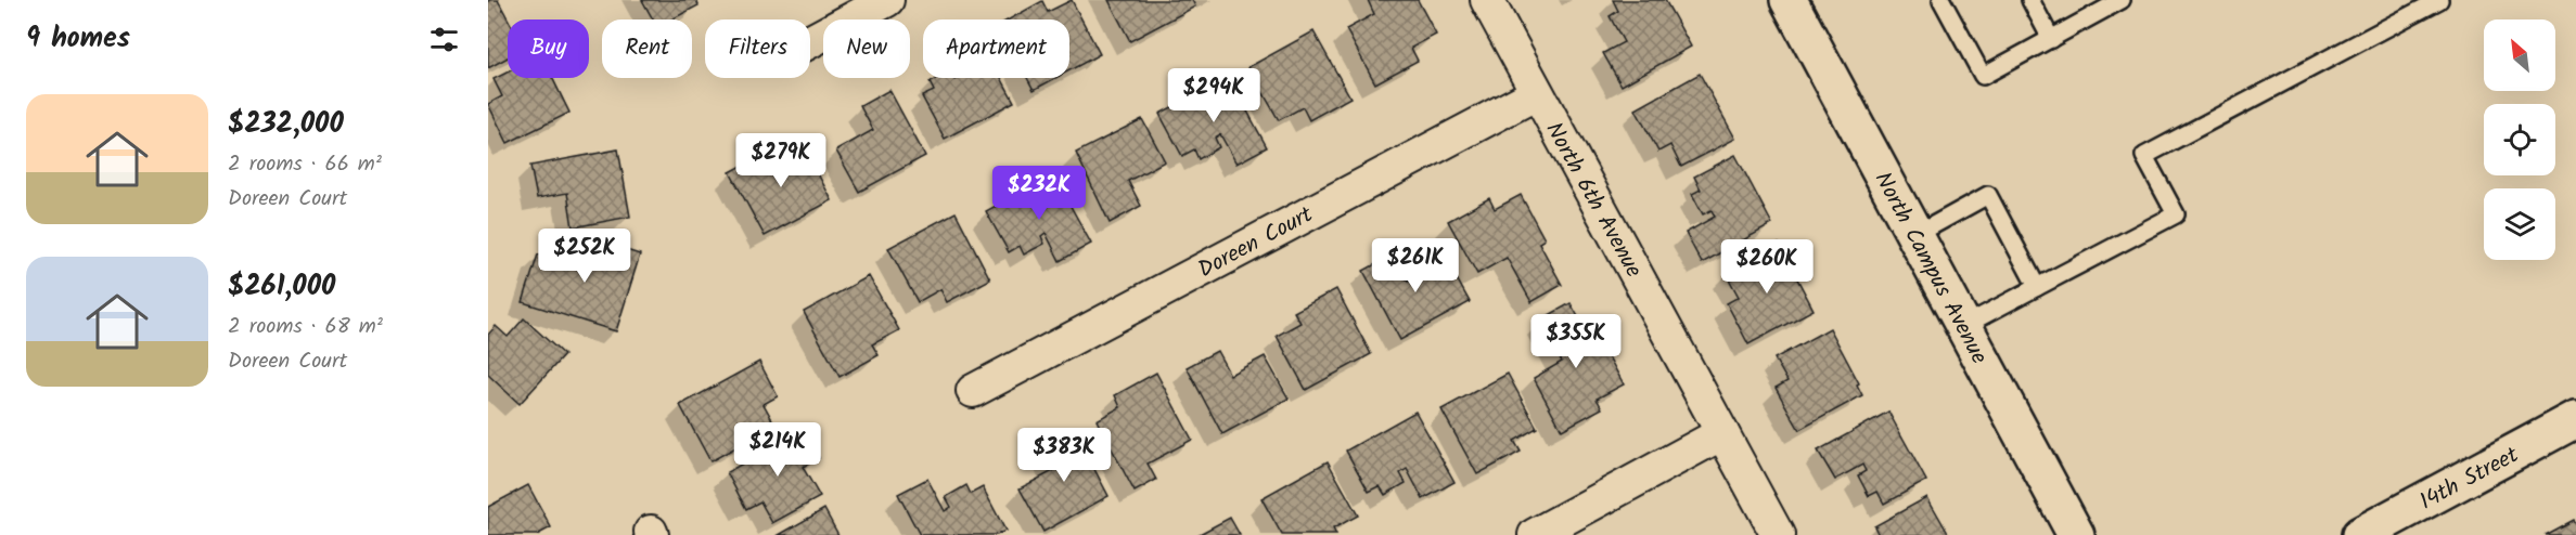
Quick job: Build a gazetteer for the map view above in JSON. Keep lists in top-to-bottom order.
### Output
{
  "streets": {
    "main road": ["North Campus Avenue", "14th Street"],
    "street": ["North 6th Avenue", "Doreen Court"]
  },
  "crossings": [
    ["North 6th Avenue", "Doreen Court"]
  ],
  "north": "top left",
  "page": {
    "heading": "9 homes",
    "chip": [
      "Buy",
      "Rent",
      "Filters",
      "New",
      "Apartment"
    ],
    "price": [
      "$294K",
      "$279K",
      "$232K",
      "$252K",
      "$261K",
      "$260K",
      "$355K",
      "$214K",
      "$383K"
    ],
    "list": [
      {
        "name": "$232,000",
        "note": "2 rooms · 66 m² · Doreen Court"
      },
      {
        "name": "$261,000",
        "note": "2 rooms · 68 m² · Doreen Court"
      }
    ]
  }
}
